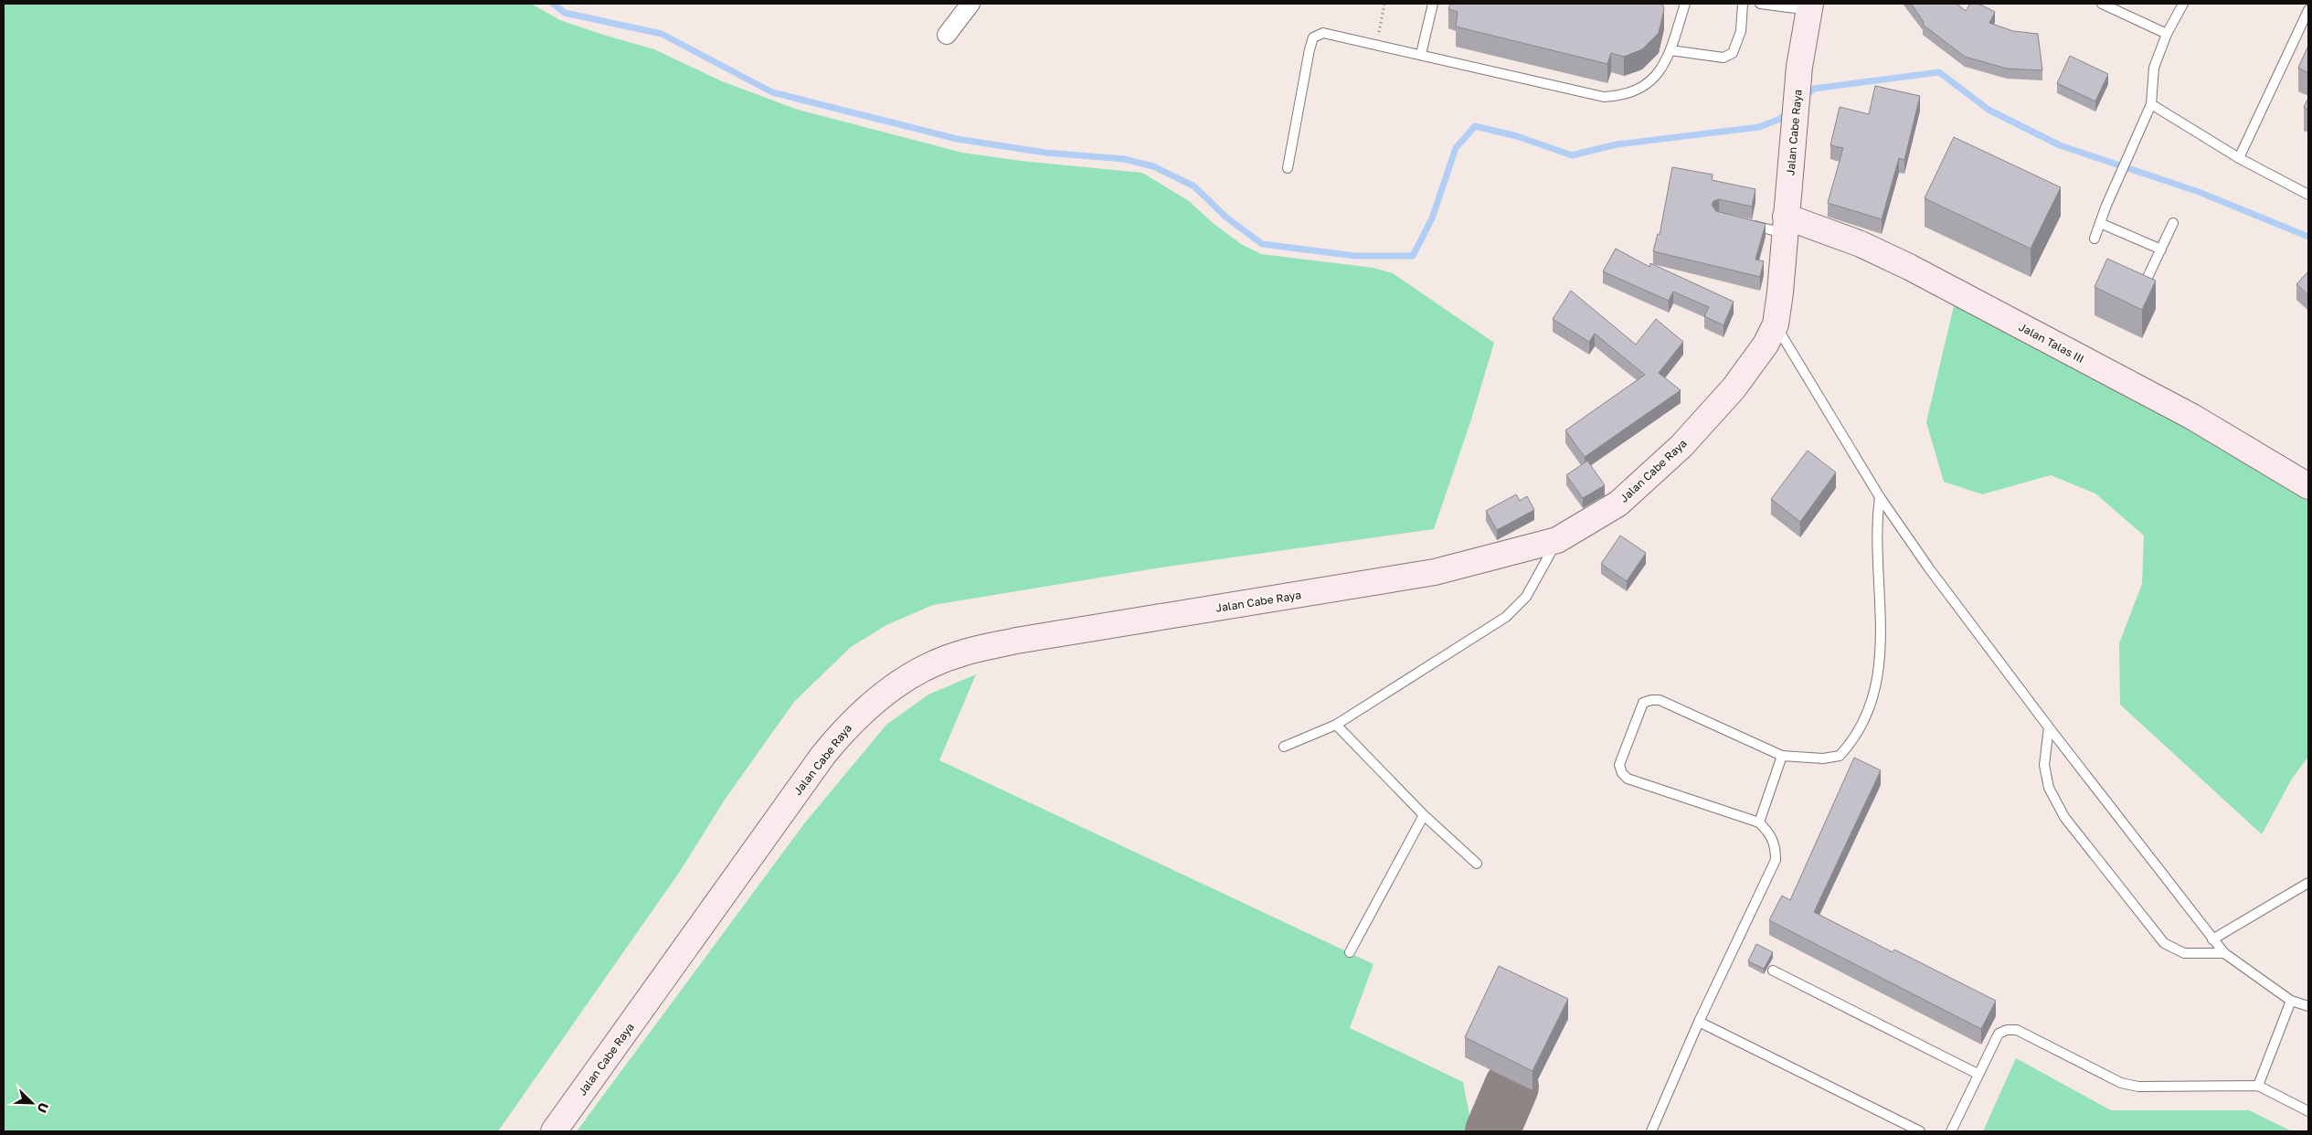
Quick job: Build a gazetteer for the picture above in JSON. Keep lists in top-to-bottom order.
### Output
{
  "streets": {
    "main road": ["Jalan Cabe Raya", "Jalan Talas III"]
  },
  "crossings": [
    ["Jalan Cabe Raya", "Jalan Talas III"]
  ],
  "north": "bottom right"
}
